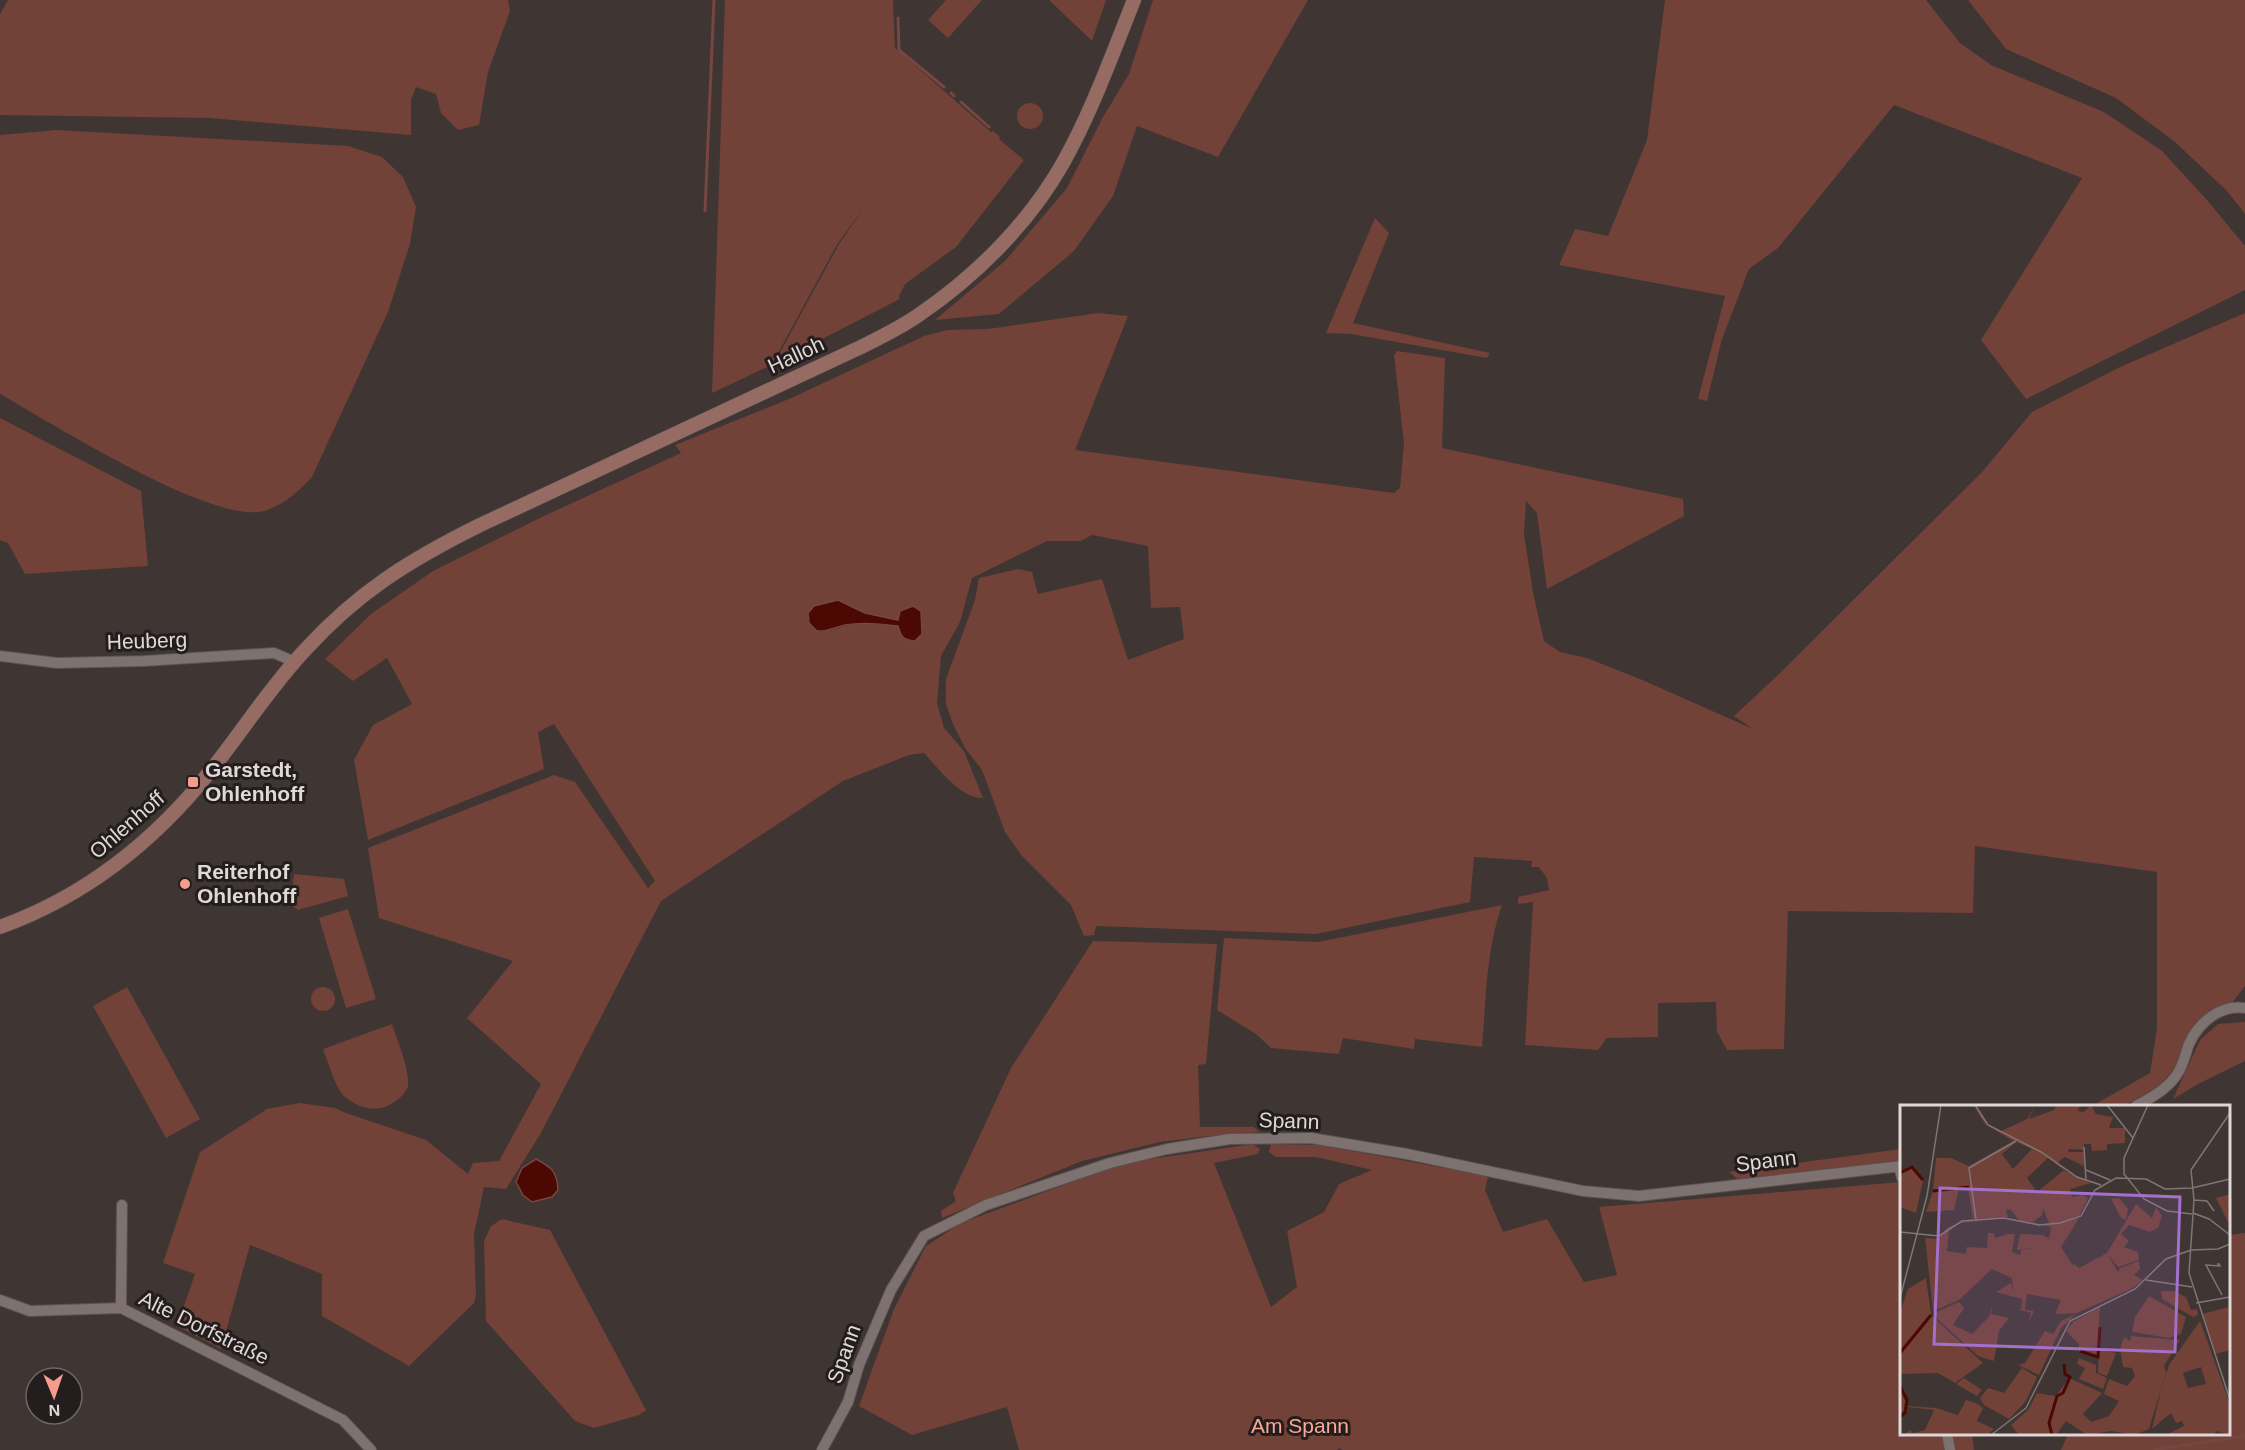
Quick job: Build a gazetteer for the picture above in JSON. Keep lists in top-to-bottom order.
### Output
{
  "streets": {
    "main road": ["Halloh", "Ohlenhoff"],
    "street": ["Heuberg", "Spann", "Alte Dorfstraße"]
  },
  "crossings": [
    ["Halloh", "Ohlenhoff"],
    ["Heuberg", "Ohlenhoff"]
  ],
  "parks": ["Am Spann"],
  "places": {
    "transit": ["Garstedt, Ohlenhoff"],
    "other": ["Reiterhof Ohlenhoff"]
  },
  "north": "bottom"
}
